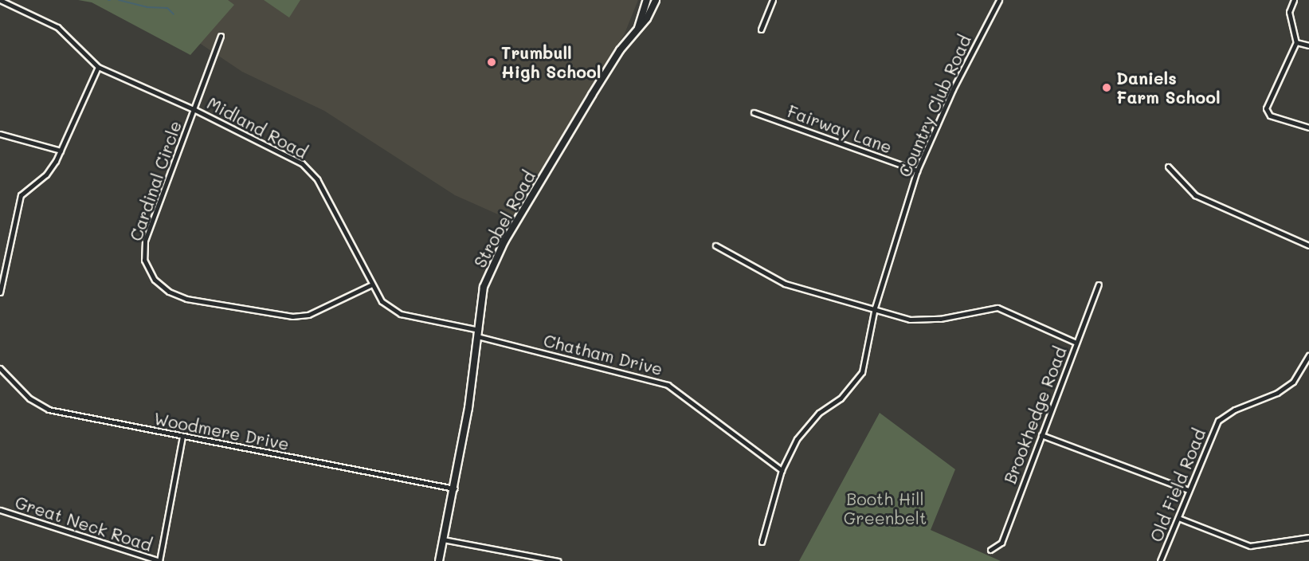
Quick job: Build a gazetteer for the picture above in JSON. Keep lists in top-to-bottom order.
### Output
{
  "streets": {
    "street": [
      "Country Club Road",
      "Midland Road",
      "Fairway Lane",
      "Cardinal Circle",
      "Strobel Road",
      "Chatham Drive",
      "Brookhedge Road",
      "Woodmere Drive",
      "Old Field Road",
      "Great Neck Road"
    ]
  },
  "crossings": [
    ["Country Club Road", "Fairway Lane"],
    ["Country Club Road", "Chatham Drive"],
    ["Midland Road", "Cardinal Circle"],
    ["Midland Road", "Strobel Road"],
    ["Midland Road", "Chatham Drive"],
    ["Strobel Road", "Chatham Drive"],
    ["Strobel Road", "Woodmere Drive"]
  ],
  "parks": ["Booth Hill Greenbelt"],
  "places": ["Trumbull High School", "Daniels Farm School"]
}
